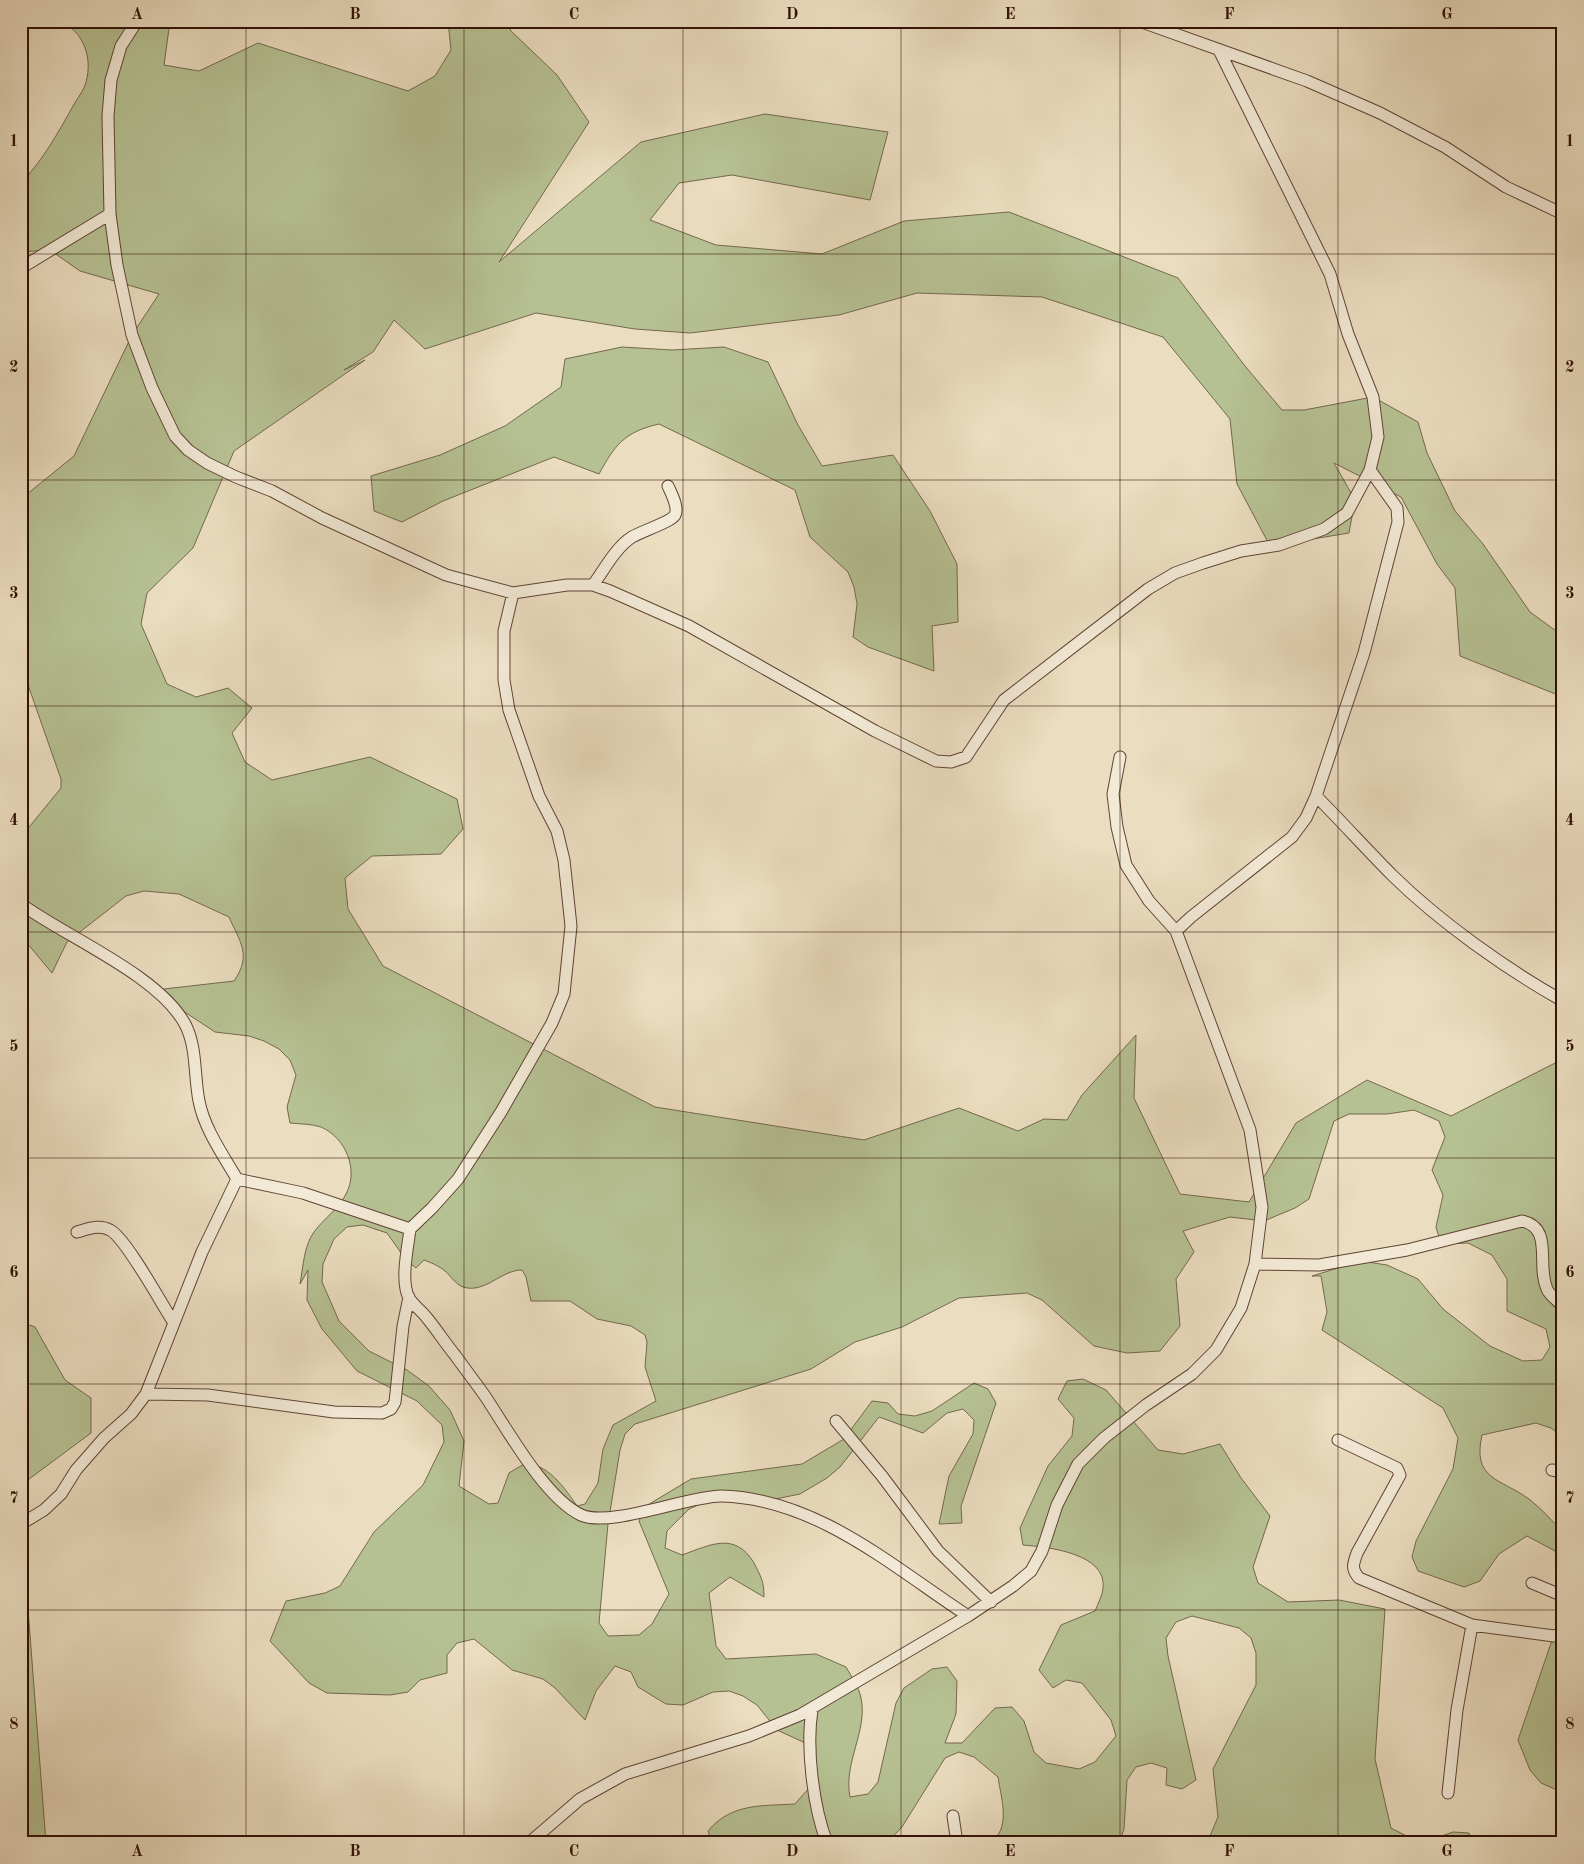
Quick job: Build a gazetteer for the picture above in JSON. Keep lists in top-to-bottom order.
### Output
{
  "grid": {
    "columns": [
      "A",
      "B",
      "C",
      "D",
      "E",
      "F",
      "G"
    ],
    "rows": [
      "1",
      "2",
      "3",
      "4",
      "5",
      "6",
      "7",
      "8"
    ]
  }
}
